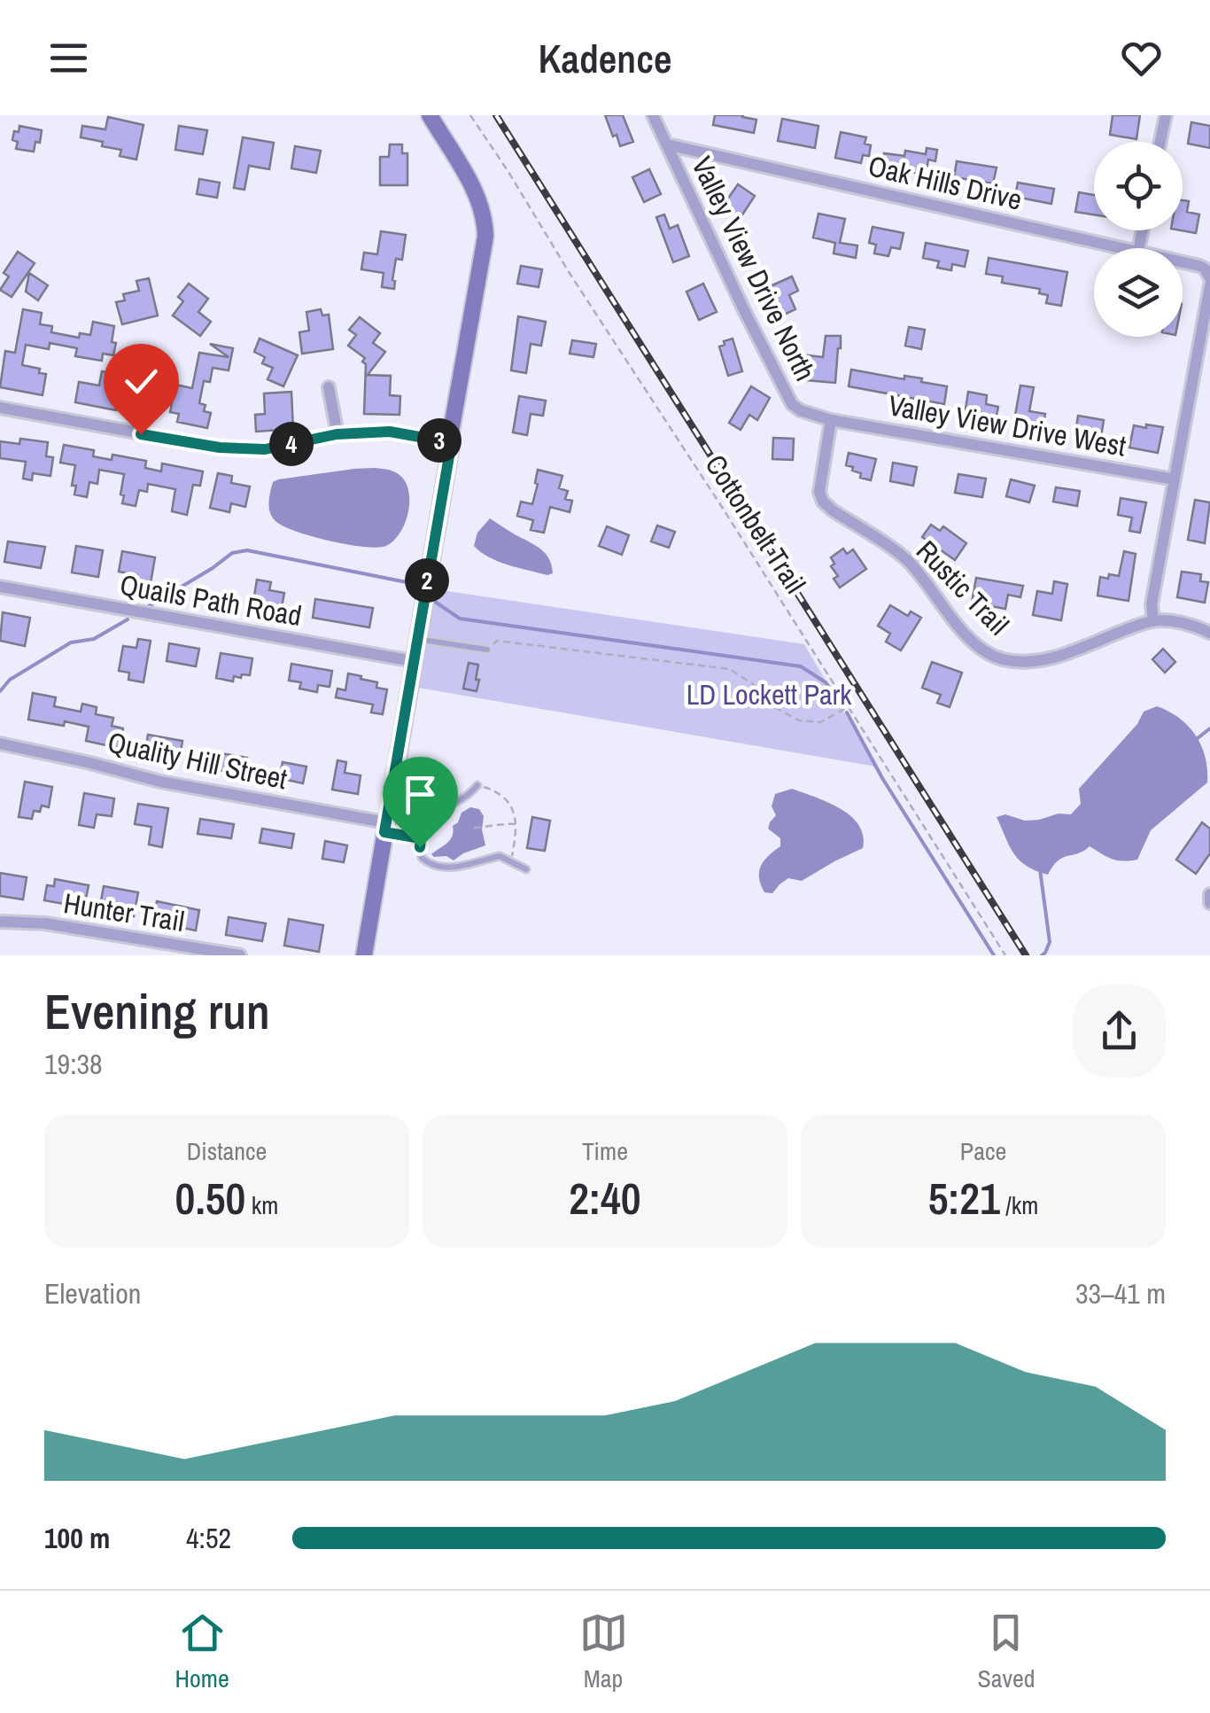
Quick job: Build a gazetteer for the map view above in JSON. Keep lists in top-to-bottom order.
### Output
{
  "streets": {
    "street": [
      "Oak Hills Drive",
      "Valley View Drive North",
      "Valley View Drive West",
      "Rustic Trail",
      "Quails Path Road",
      "Quality Hill Street",
      "Hunter Trail"
    ],
    "path": ["Cottonbelt Trail"]
  },
  "crossings": [
    ["Oak Hills Drive", "Valley View Drive North"],
    ["Valley View Drive North", "Valley View Drive West"],
    ["Valley View Drive North", "Rustic Trail"],
    ["Valley View Drive West", "Rustic Trail"]
  ],
  "parks": ["LD Lockett Park"],
  "page": {
    "header": "Kadence",
    "pins": ["3", "4", "2"],
    "heading": ["Evening run", "19:38"],
    "stats": [
      ["Distance", "0.50 km"],
      ["Time", "2:40"],
      ["Pace", "5:21 /km"]
    ],
    "chart": ["Elevation", "33–41 m"],
    "list": [
      {
        "name": "100 m",
        "note": "4:52"
      }
    ],
    "tabs": ["Home", "Map", "Saved"]
  }
}
